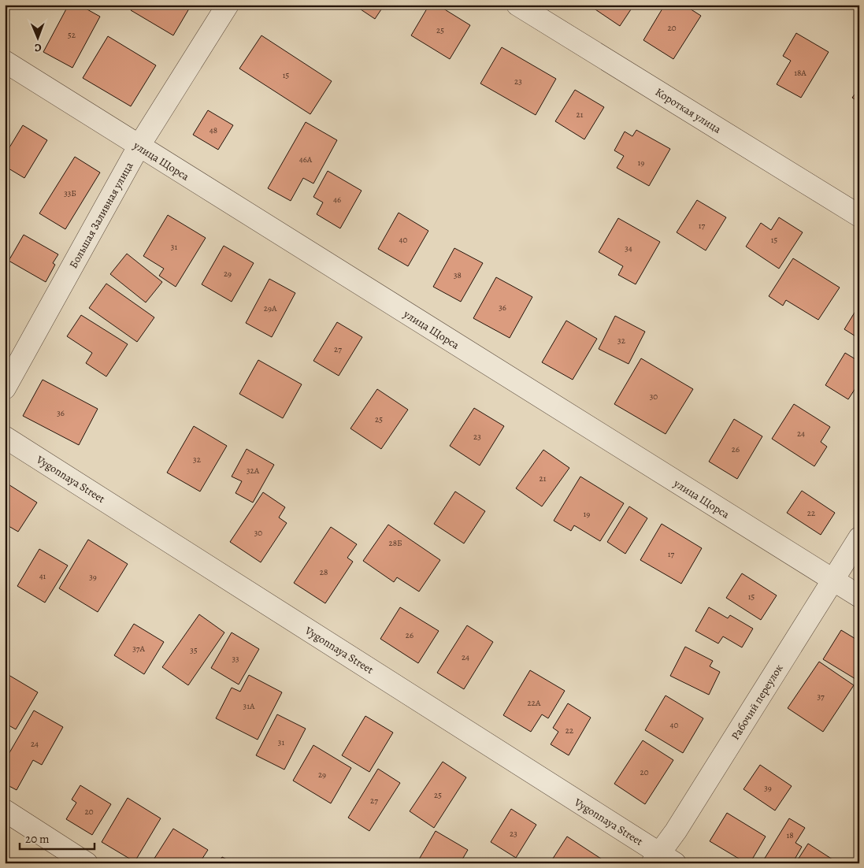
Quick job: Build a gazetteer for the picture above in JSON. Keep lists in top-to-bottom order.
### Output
{
  "streets": {
    "street": [
      "Короткая улица",
      "улица Щорса",
      "Большая Заливная улица",
      "Vygonnaya Street",
      "Рабочий переулок"
    ]
  },
  "crossings": [
    ["улица Щорса", "Большая Заливная улица"],
    ["улица Щорса", "Рабочий переулок"],
    ["Vygonnaya Street", "Рабочий переулок"]
  ],
  "house_numbers": [
    "20",
    "25",
    "52",
    "18А",
    "15",
    "23",
    "21",
    "48",
    "46А",
    "19",
    "33Б",
    "46",
    "17",
    "40",
    "15",
    "31",
    "34",
    "29",
    "38",
    "36",
    "29А",
    "32",
    "27",
    "30",
    "36",
    "25",
    "24",
    "23",
    "26",
    "32",
    "32А",
    "21",
    "22",
    "19",
    "30",
    "28Б",
    "17",
    "28",
    "41",
    "39",
    "15",
    "26",
    "37А",
    "35",
    "24",
    "33",
    "37",
    "22А",
    "31А",
    "40",
    "22",
    "31",
    "24",
    "20",
    "29",
    "39",
    "25",
    "27",
    "20",
    "23",
    "18"
  ],
  "scale_bar": "20 m",
  "north": "bottom"
}
